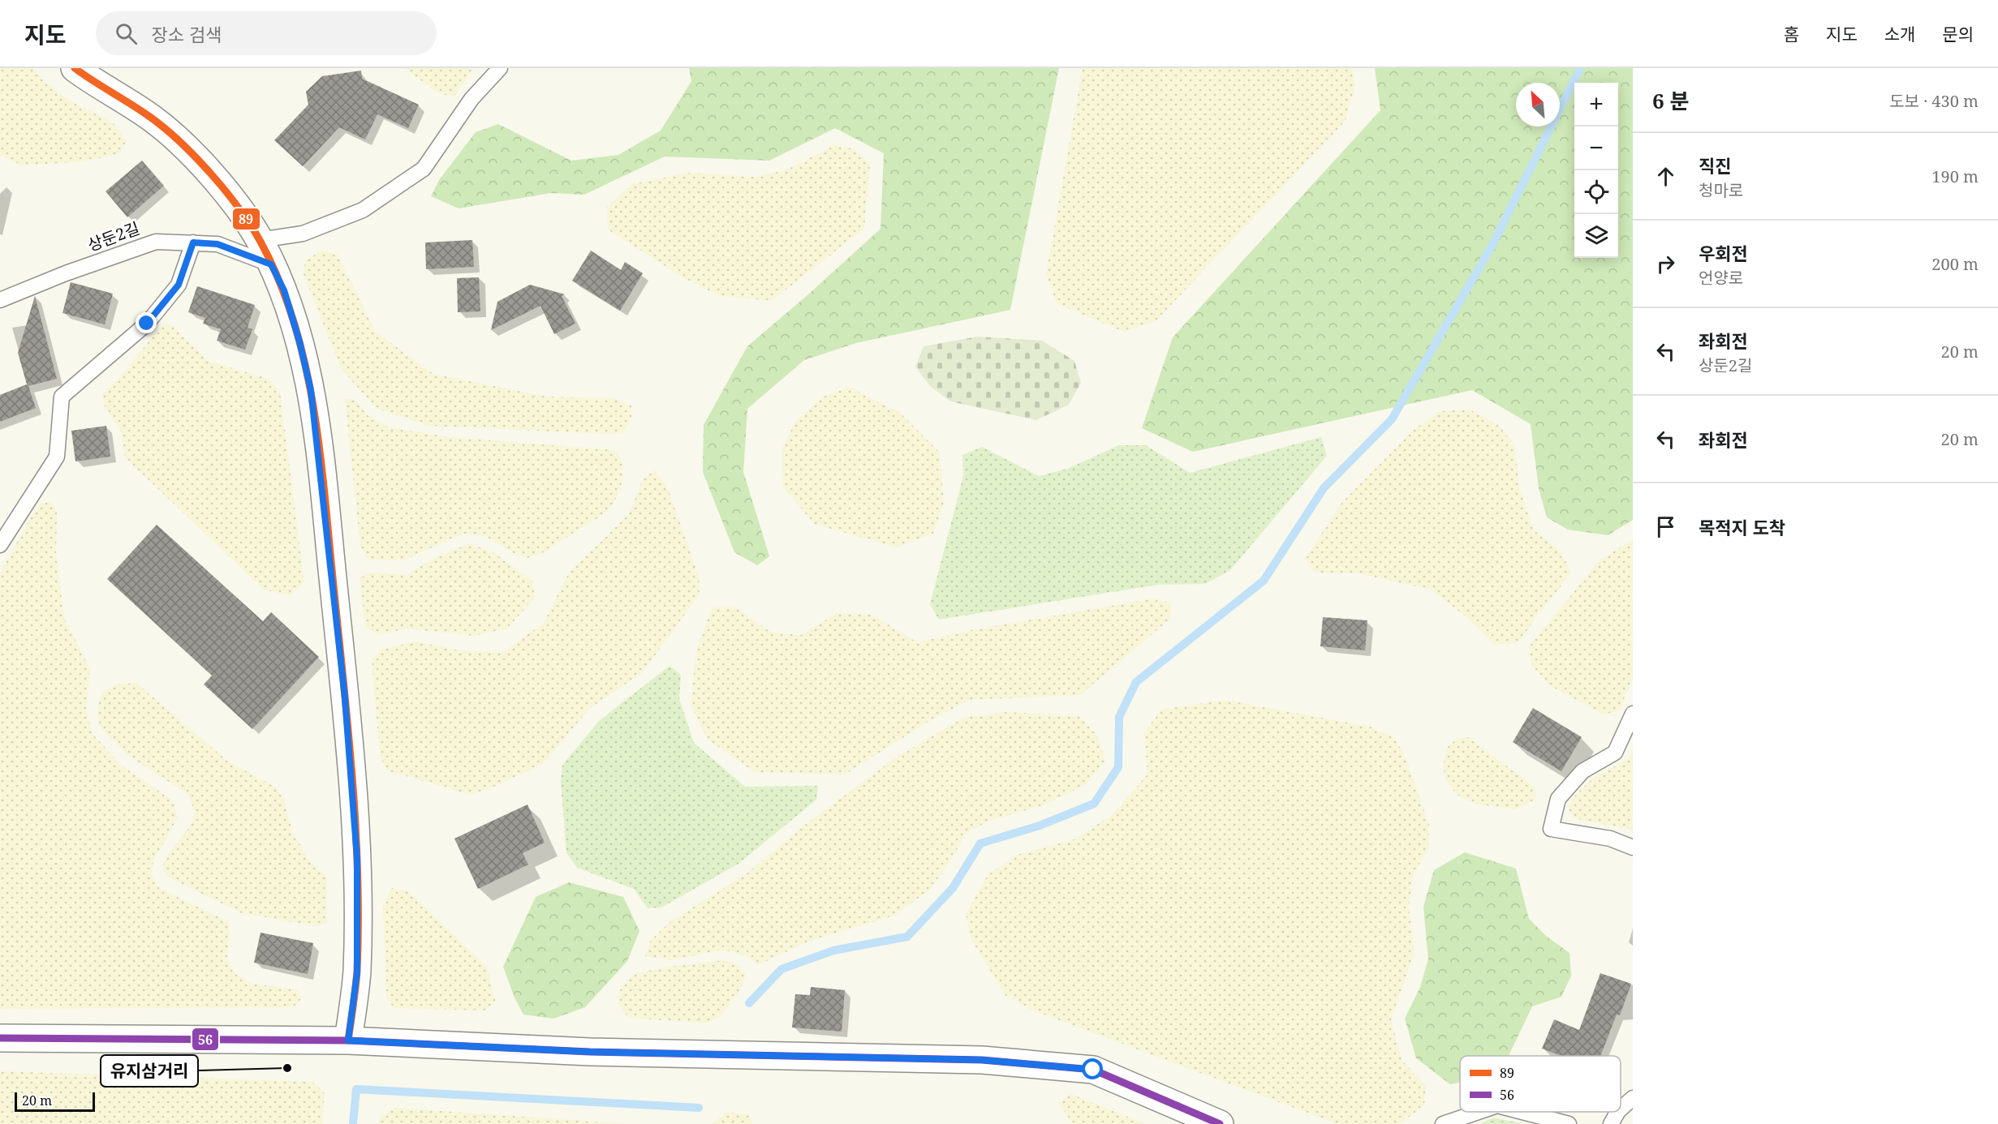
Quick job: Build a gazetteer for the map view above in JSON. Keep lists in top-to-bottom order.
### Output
{
  "streets": {
    "lane": ["상둔2길"]
  },
  "places": ["유지삼거리"],
  "lines": ["transit line 89", "transit line 56"],
  "legend": ["89", "56"],
  "scale_bar": "20 m",
  "north": "top left",
  "page": {
    "header": "지도",
    "search": "장소 검색",
    "nav": [
      "홈",
      "지도",
      "소개",
      "문의"
    ],
    "heading": ["6 분", "도보 · 430 m"],
    "map_buttons": ["+", "−"],
    "list": [
      ["직진", "청마로", "190 m"],
      ["우회전", "언양로", "200 m"],
      ["좌회전", "상둔2길", "20 m"],
      ["좌회전", "20 m"],
      "목적지 도착"
    ],
    "scale": "20 m"
  }
}
